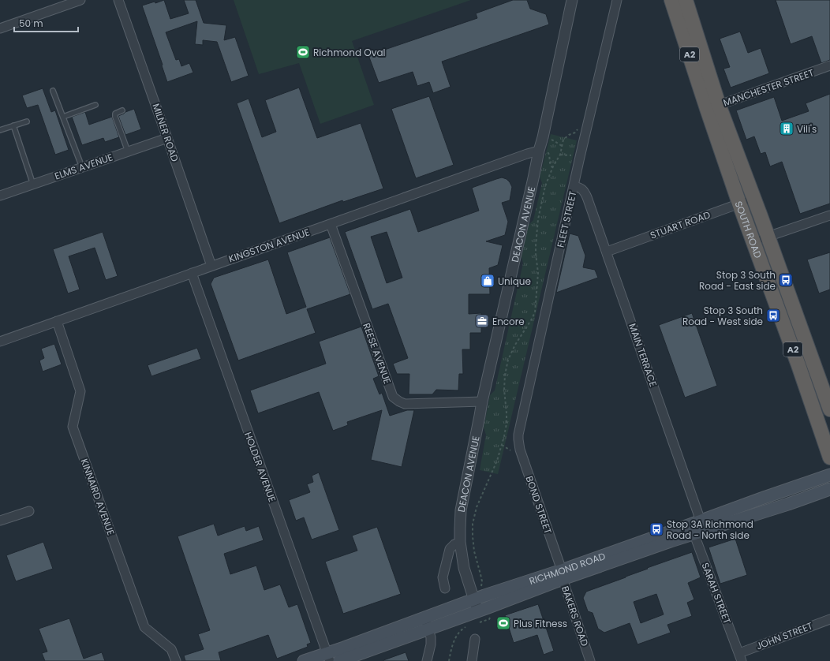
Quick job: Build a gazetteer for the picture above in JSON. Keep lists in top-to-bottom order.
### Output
{
  "streets": {
    "highway": ["A2", "SOUTH ROAD"],
    "main road": ["RICHMOND ROAD"],
    "street": [
      "MANCHESTER STREET",
      "MILNER ROAD",
      "ELMS AVENUE",
      "FLEET STREET",
      "DEACON AVENUE",
      "STUART ROAD",
      "KINGSTON AVENUE",
      "REESE AVENUE",
      "MAIN TERRACE",
      "HOLDER AVENUE",
      "KINNAIRD AVENUE",
      "BOND STREET",
      "SARAH STREET",
      "BAKERS ROAD",
      "JOHN STREET"
    ]
  },
  "crossings": [
    ["MANCHESTER STREET", "SOUTH ROAD"],
    ["MILNER ROAD", "ELMS AVENUE"],
    ["MILNER ROAD", "KINGSTON AVENUE"],
    ["FLEET STREET", "MAIN TERRACE"],
    ["FLEET STREET", "BOND STREET"],
    ["DEACON AVENUE", "KINGSTON AVENUE"],
    ["DEACON AVENUE", "REESE AVENUE"],
    ["DEACON AVENUE", "RICHMOND ROAD"],
    ["STUART ROAD", "SOUTH ROAD"],
    ["STUART ROAD", "MAIN TERRACE"],
    ["KINGSTON AVENUE", "REESE AVENUE"],
    ["KINGSTON AVENUE", "HOLDER AVENUE"],
    ["KINGSTON AVENUE", "KINNAIRD AVENUE"],
    ["MAIN TERRACE", "RICHMOND ROAD"],
    ["MAIN TERRACE", "SARAH STREET"],
    ["HOLDER AVENUE", "RICHMOND ROAD"],
    ["BOND STREET", "RICHMOND ROAD"],
    ["BOND STREET", "BAKERS ROAD"],
    ["RICHMOND ROAD", "SARAH STREET"],
    ["RICHMOND ROAD", "BAKERS ROAD"],
    ["SARAH STREET", "JOHN STREET"]
  ],
  "places": {
    "sports": ["Richmond Oval", "Plus Fitness"],
    "building": ["Vili's"],
    "bus stop": ["Stop 3 South Road - East side", "Stop 3 South Road - West side", "Stop 3A Richmond Road - North side"],
    "shop": ["Unique"],
    "office": ["Encore"]
  },
  "scale_bar": "50 m"
}
